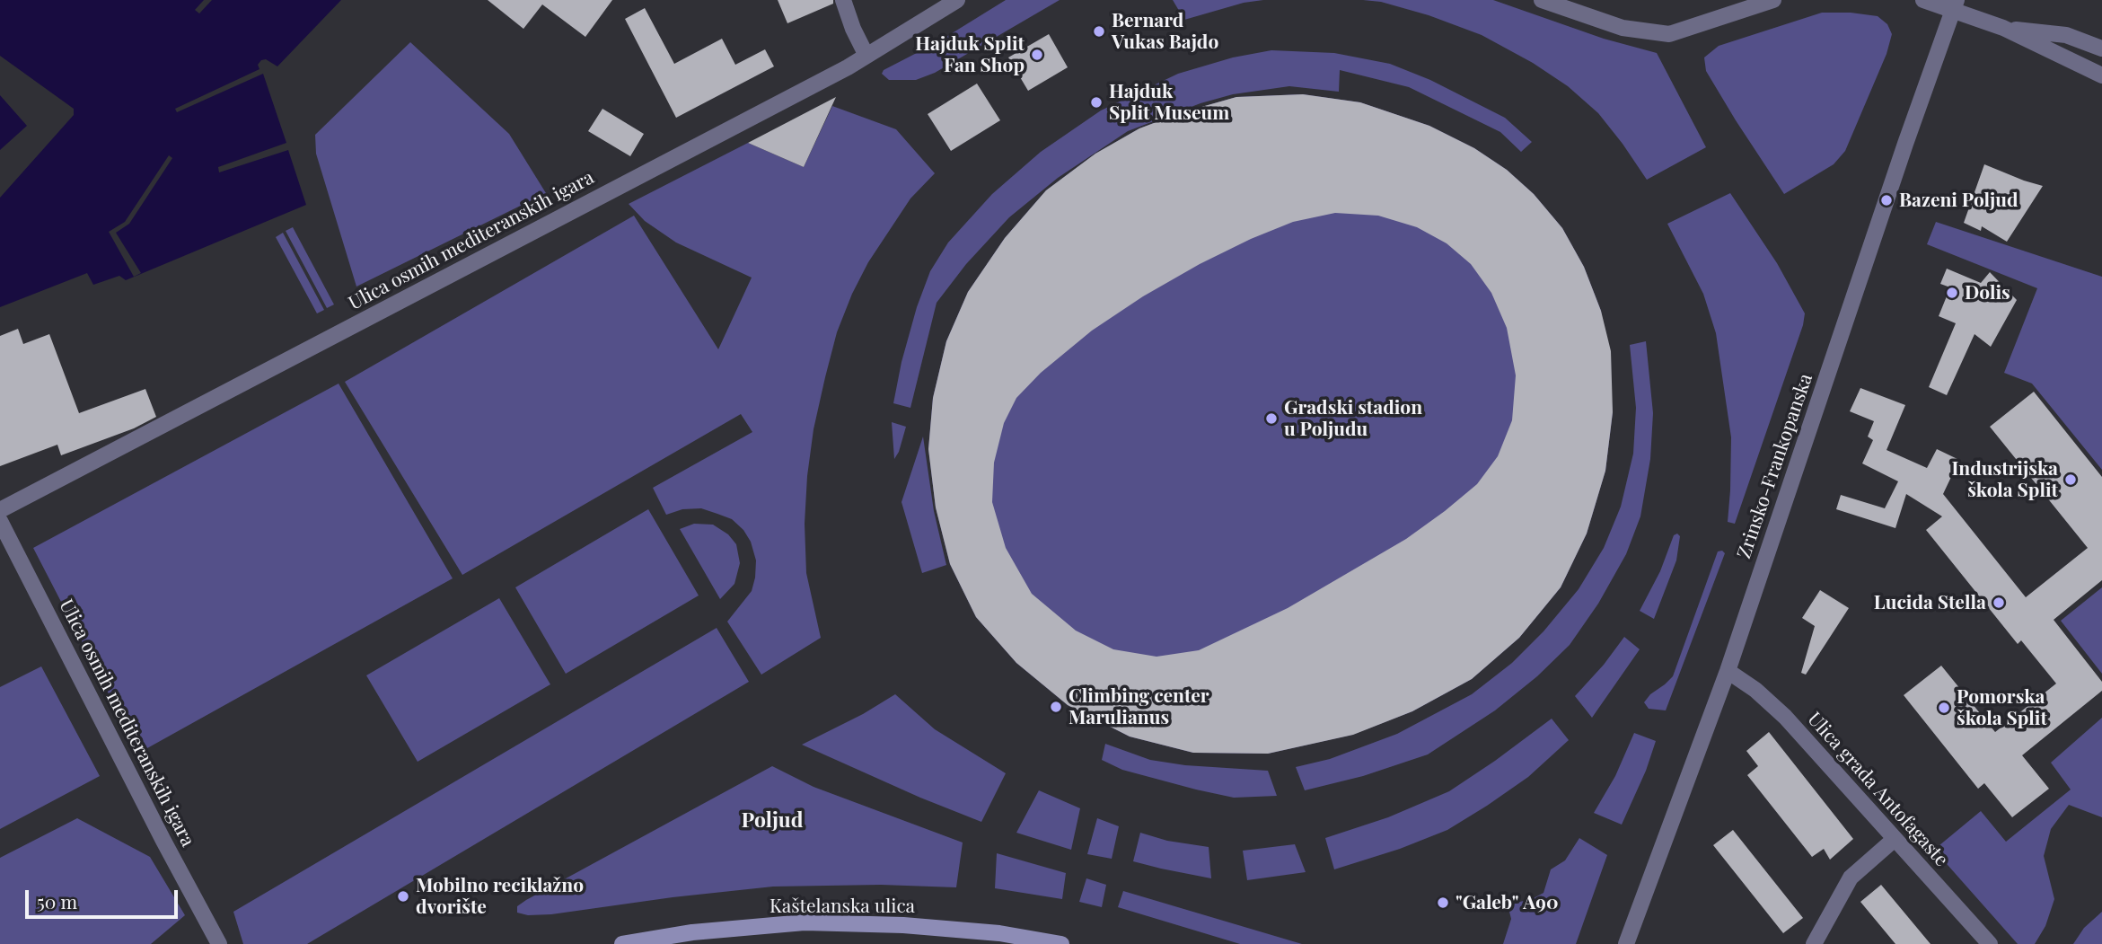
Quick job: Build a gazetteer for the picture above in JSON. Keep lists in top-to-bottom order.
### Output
{
  "streets": {
    "main road": ["Kaštelanska ulica"],
    "street": ["Ulica osmih mediteranskih igara", "Zrinsko-Frankopanska", "Ulica grada Antofagaste"]
  },
  "crossings": [
    ["Zrinsko-Frankopanska", "Ulica grada Antofagaste"]
  ],
  "districts": ["Poljud"],
  "places": [
    "Bernard Vukas Bajdo",
    "Hajduk Split Fan Shop",
    "Hajduk Split Museum",
    "Bazeni Poljud",
    "Dolis",
    "Gradski stadion u Poljudu",
    "Industrijska škola Split",
    "Lucida Stella",
    "Climbing center Marulianus",
    "Pomorska škola Split",
    "Mobilno reciklažno dvorište",
    "\"Galeb\" A90"
  ],
  "scale_bar": "50 m"
}
